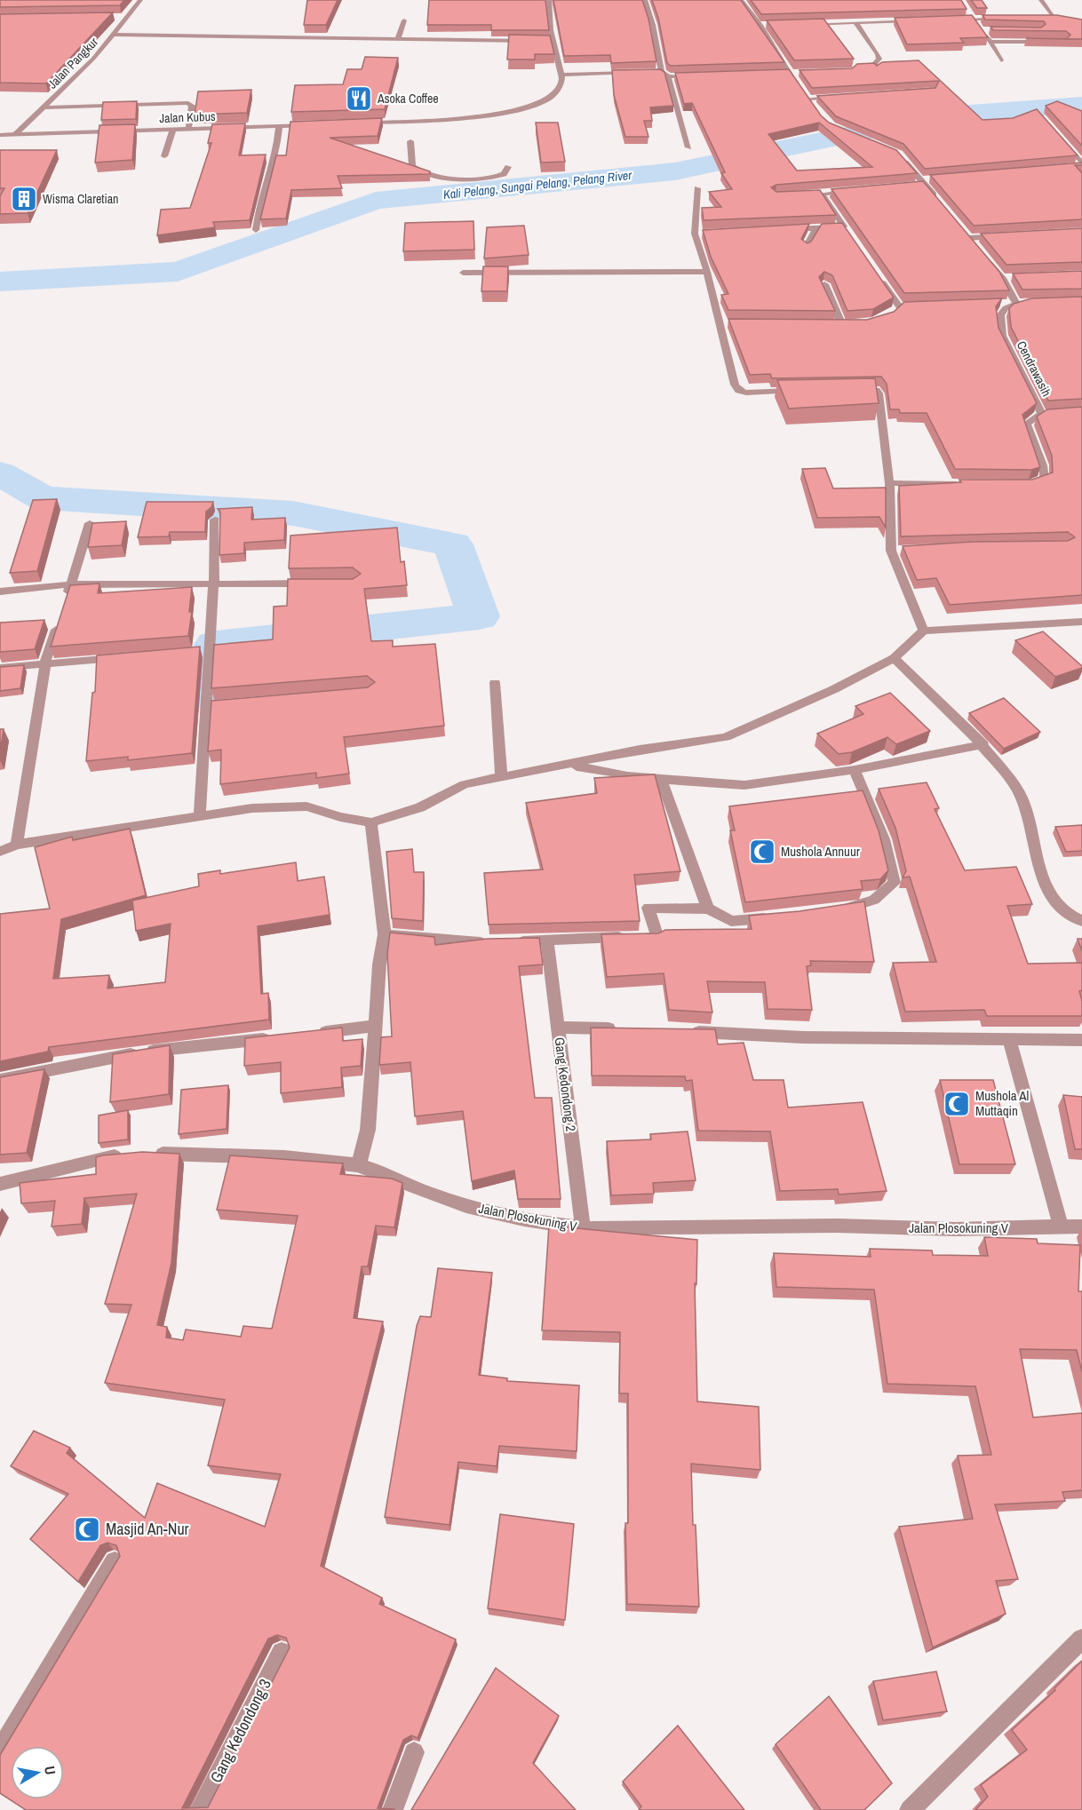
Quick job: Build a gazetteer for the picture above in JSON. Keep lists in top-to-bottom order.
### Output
{
  "streets": {
    "street": [
      "Jalan Pangkur",
      "Jalan Kubus",
      "Cendrawasih",
      "Gang Kedondong 2",
      "Jalan Plosokuning V",
      "Gang Kedondong 3"
    ]
  },
  "crossings": [
    ["Jalan Pangkur", "Jalan Kubus"],
    ["Gang Kedondong 2", "Jalan Plosokuning V"]
  ],
  "water": ["Kali Pelang, Sungai Pelang, Pelang River"],
  "places": {
    "restaurant": ["Asoka Coffee"],
    "building": ["Wisma Claretian"],
    "mosque": ["Mushola Annuur", "Mushola Al Muttaqin", "Masjid An-Nur"]
  },
  "north": "right"
}
